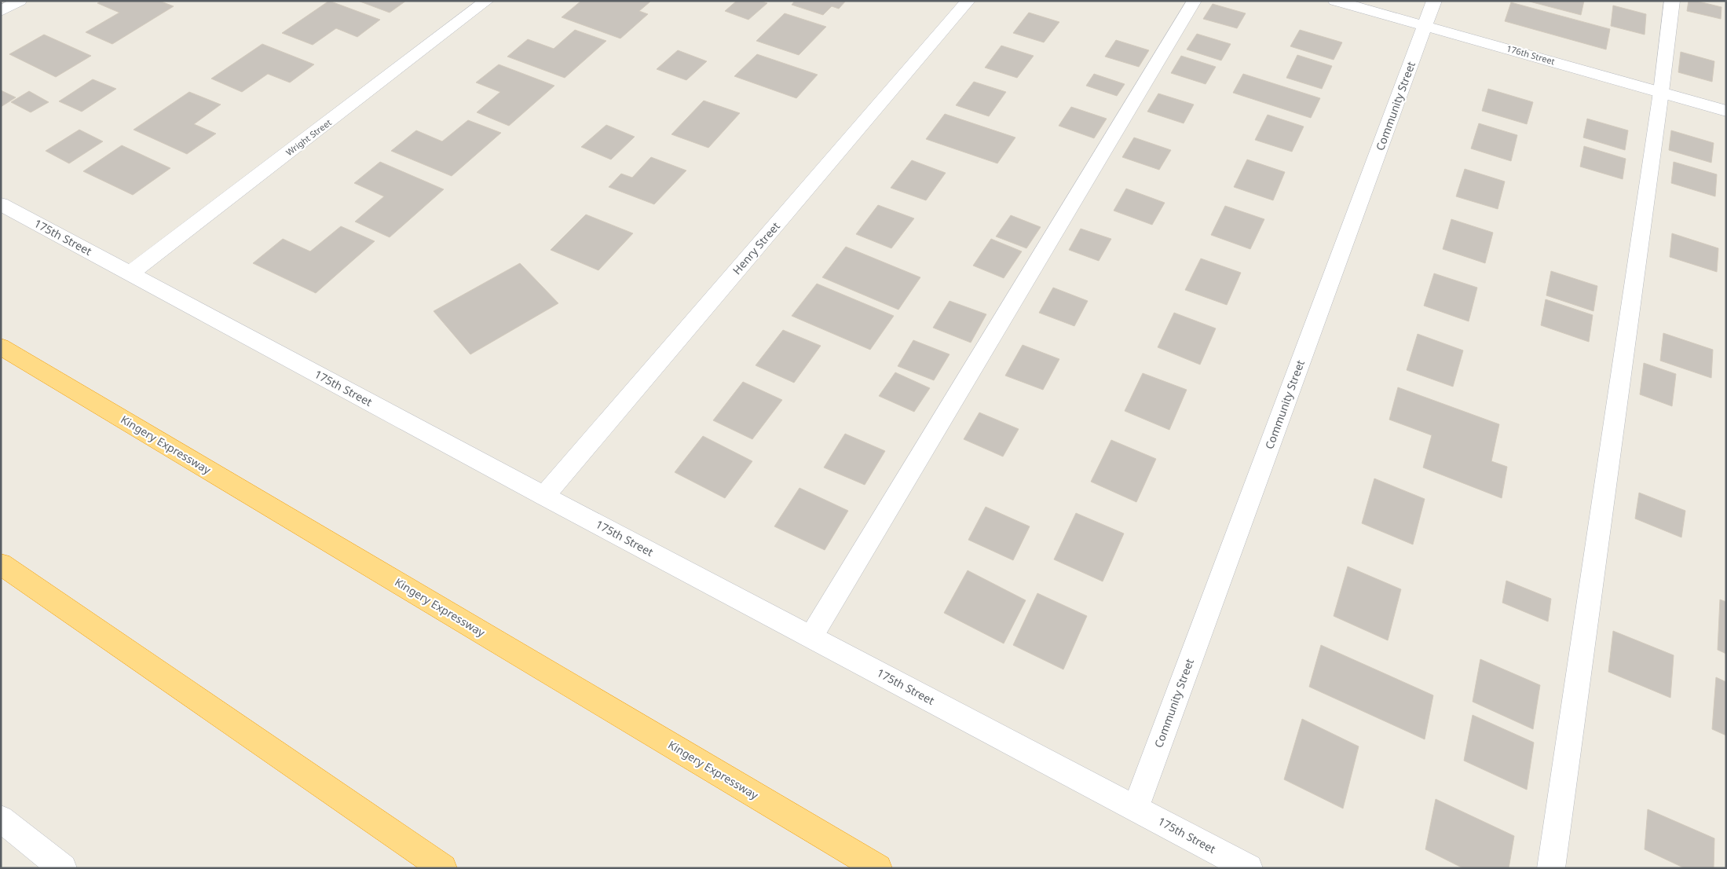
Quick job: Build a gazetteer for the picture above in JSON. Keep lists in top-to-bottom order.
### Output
{
  "streets": {
    "highway": ["Kingery Expressway"],
    "street": [
      "176th Street",
      "Community Street",
      "Wright Street",
      "175th Street",
      "Henry Street"
    ]
  },
  "crossings": [
    ["176th Street", "Community Street"],
    ["Community Street", "175th Street"],
    ["Wright Street", "175th Street"],
    ["175th Street", "Henry Street"]
  ]
}
